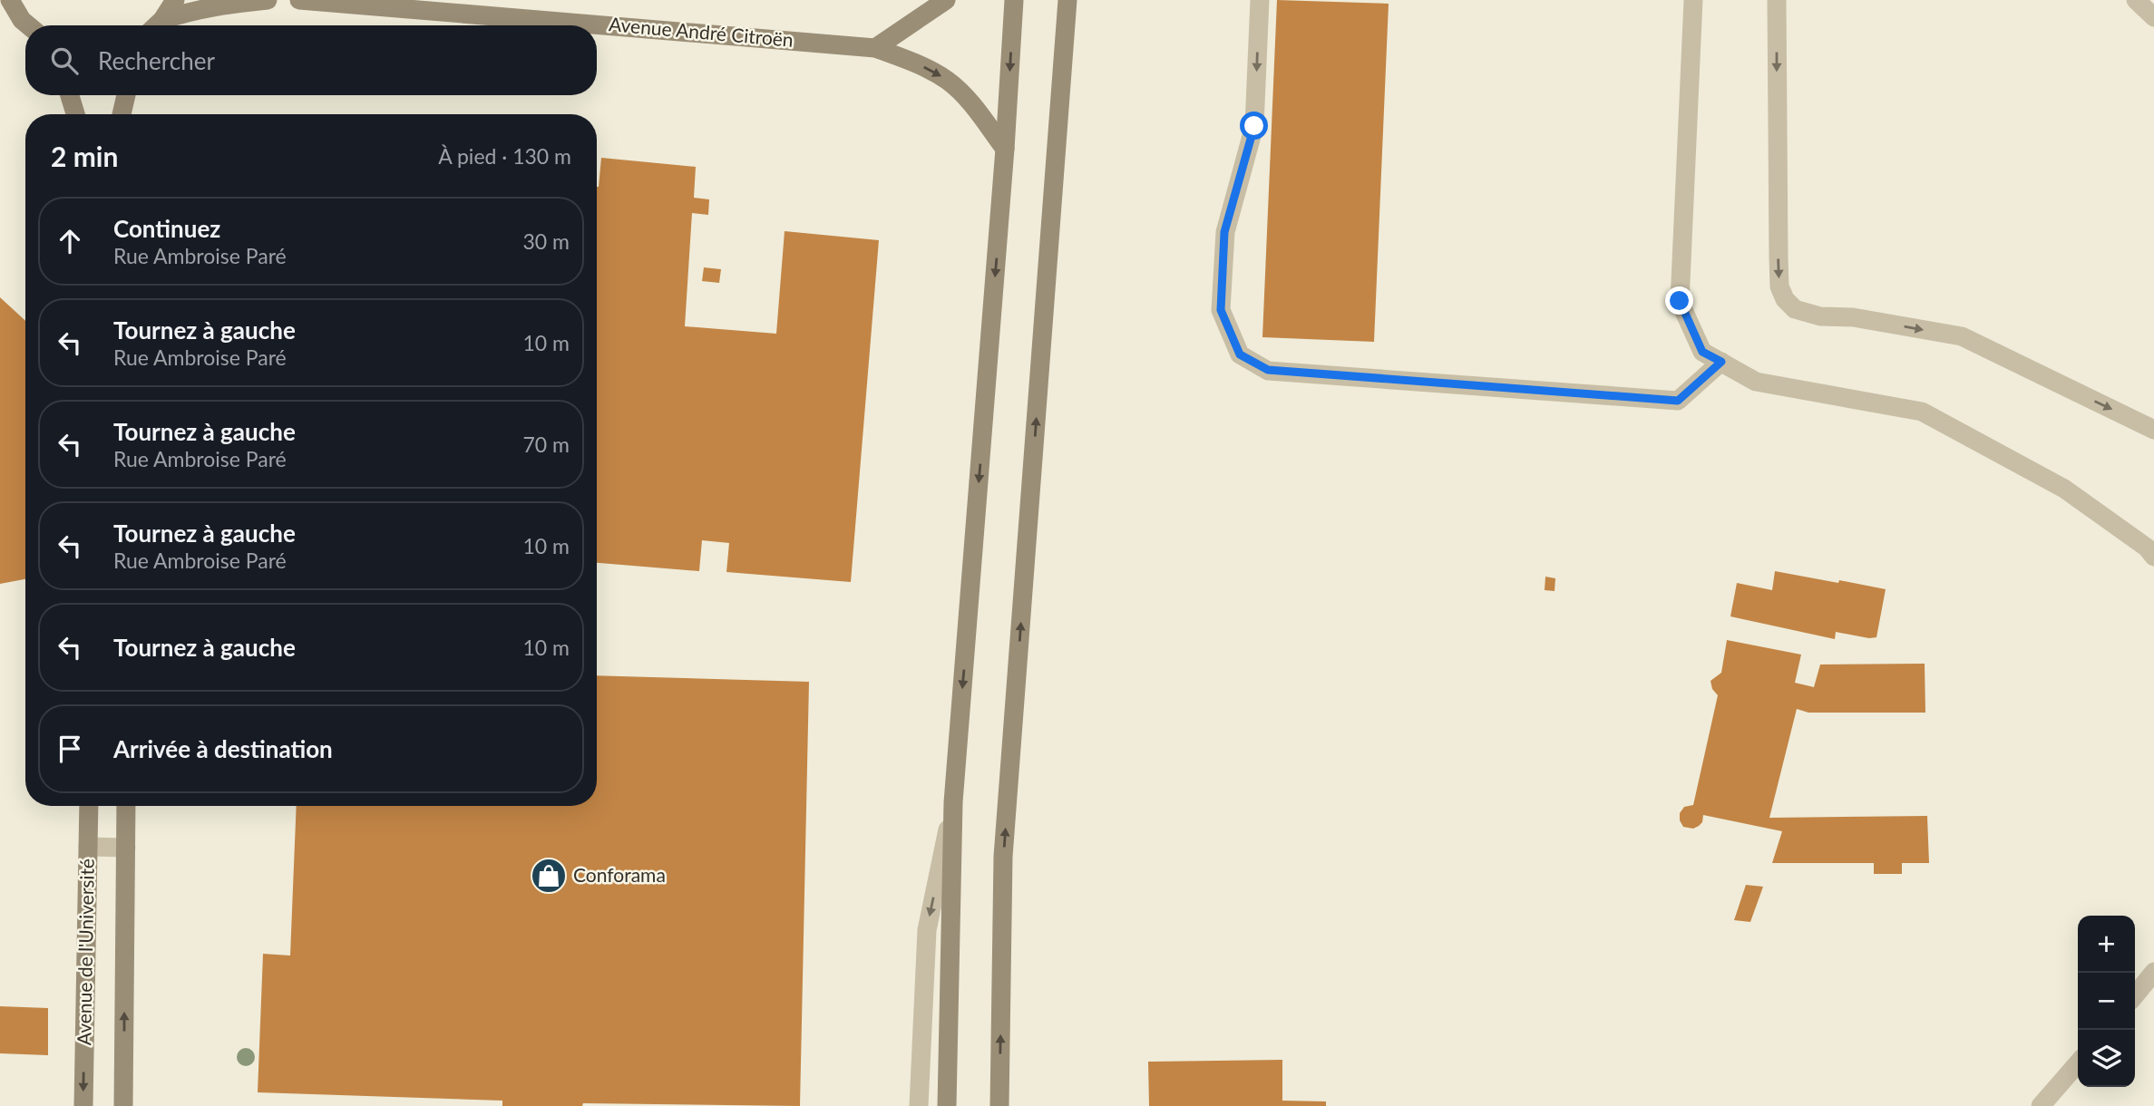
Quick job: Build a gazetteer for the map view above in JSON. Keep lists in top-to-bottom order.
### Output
{
  "streets": {
    "main road": ["Avenue André Citroën", "Avenue de l'Université"]
  },
  "places": {
    "shop": ["Conforama"]
  },
  "page": {
    "search": "Rechercher",
    "heading": ["2 min", "À pied · 130 m"],
    "list": [
      ["Continuez", "Rue Ambroise Paré", "30 m"],
      ["Tournez à gauche", "Rue Ambroise Paré", "10 m"],
      ["Tournez à gauche", "Rue Ambroise Paré", "70 m"],
      ["Tournez à gauche", "Rue Ambroise Paré", "10 m"],
      ["Tournez à gauche", "10 m"],
      "Arrivée à destination"
    ],
    "map_buttons": ["+", "−"]
  }
}
